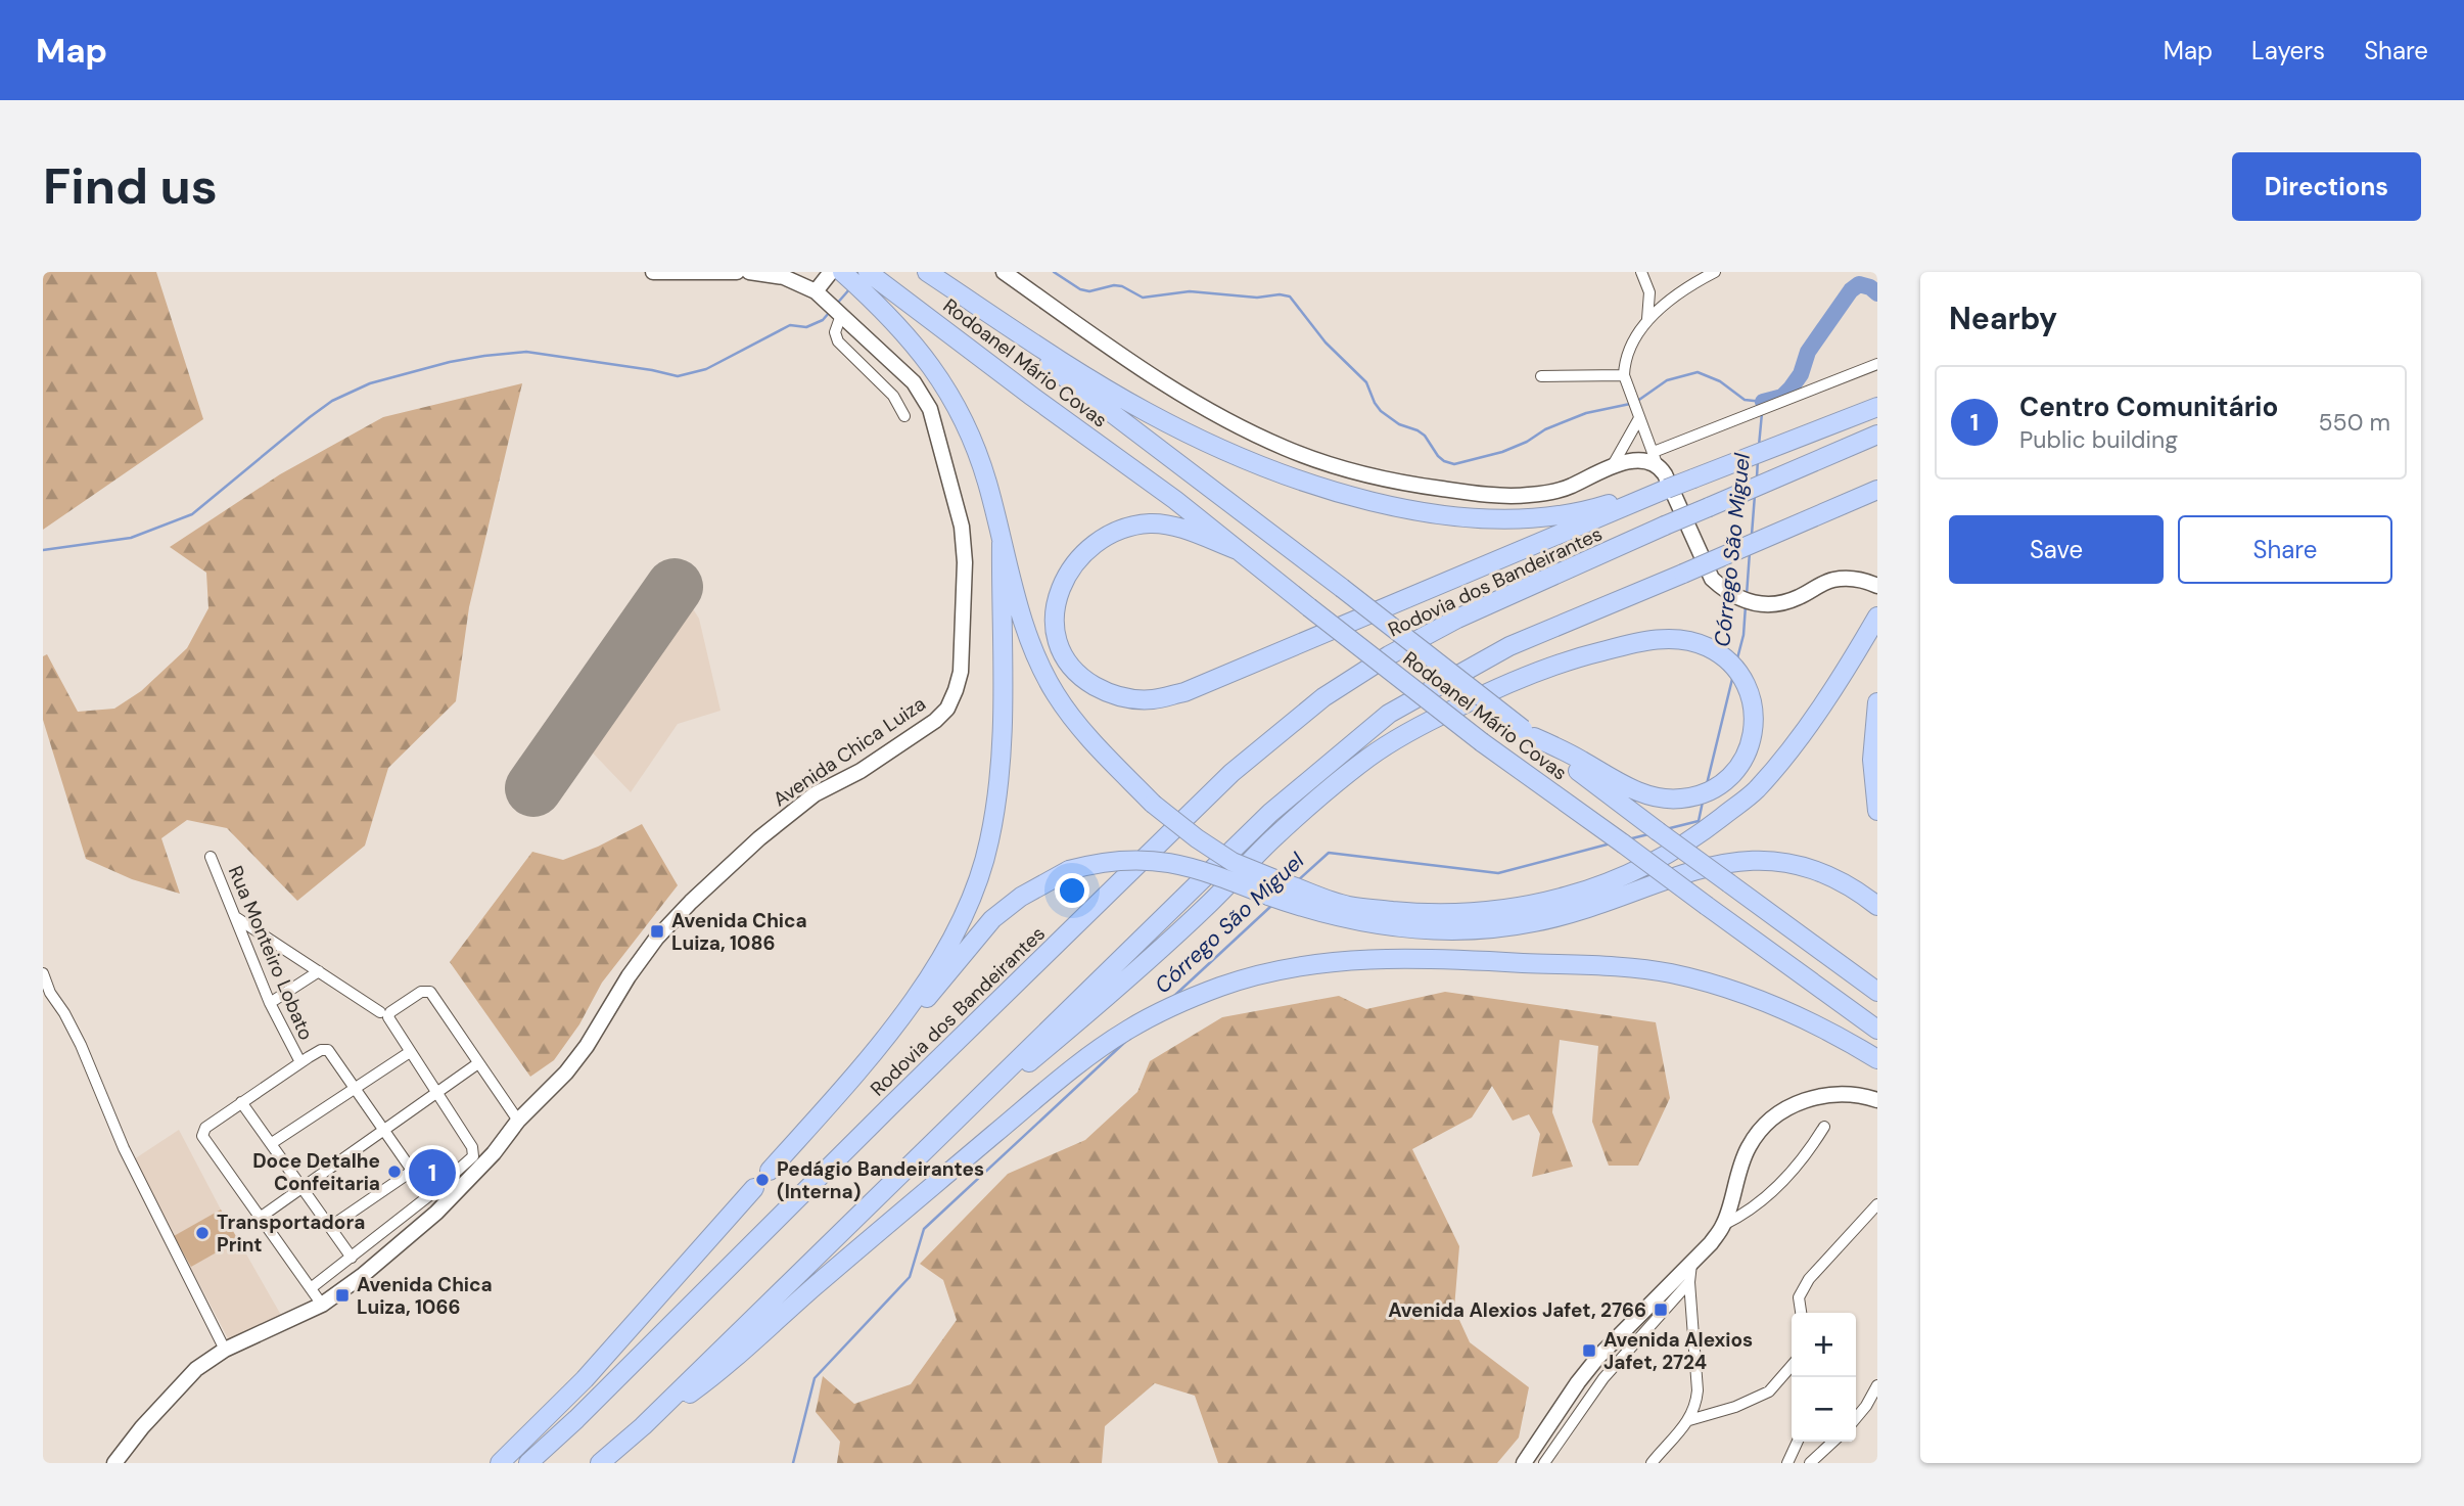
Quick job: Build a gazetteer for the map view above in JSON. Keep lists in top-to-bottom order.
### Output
{
  "streets": {
    "highway": ["Rodoanel Mário Covas", "Rodovia dos Bandeirantes"],
    "main road": ["Avenida Chica Luiza"],
    "street": ["Rua Monteiro Lobato"]
  },
  "water": ["Córrego São Miguel"],
  "places": {
    "transit": [
      "Avenida Chica Luiza, 1086",
      "Avenida Chica Luiza, 1066",
      "Avenida Alexios Jafet, 2766",
      "Avenida Alexios Jafet, 2724"
    ],
    "other": ["Doce Detalhe Confeitaria", "Pedágio Bandeirantes (Interna)", "Transportadora Print"]
  },
  "page": {
    "header": "Map",
    "nav": ["Map", "Layers", "Share"],
    "buttons": [
      "Directions",
      ["Save", "Share"]
    ],
    "title": "Find us",
    "heading": "Nearby",
    "list": [
      {
        "mark": "1",
        "name": "Centro Comunitário",
        "note": "Public building",
        "value": "550 m"
      }
    ],
    "pins": "1",
    "map_buttons": ["+", "−"]
  }
}
